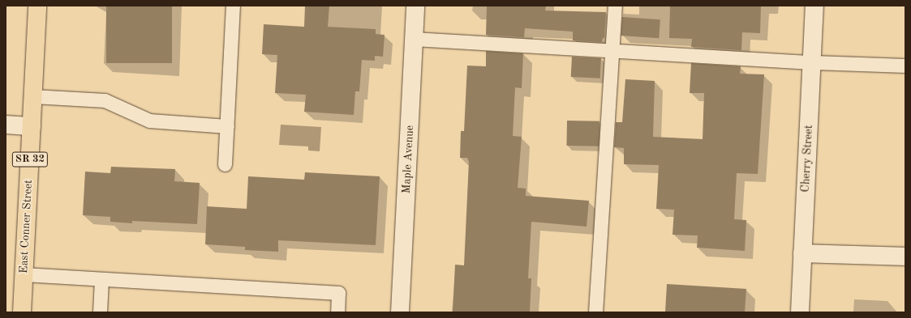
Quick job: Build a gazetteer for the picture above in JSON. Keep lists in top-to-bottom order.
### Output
{
  "streets": {
    "main road": ["SR 32", "East Conner Street"],
    "street": ["Cherry Street", "Maple Avenue"]
  }
}
